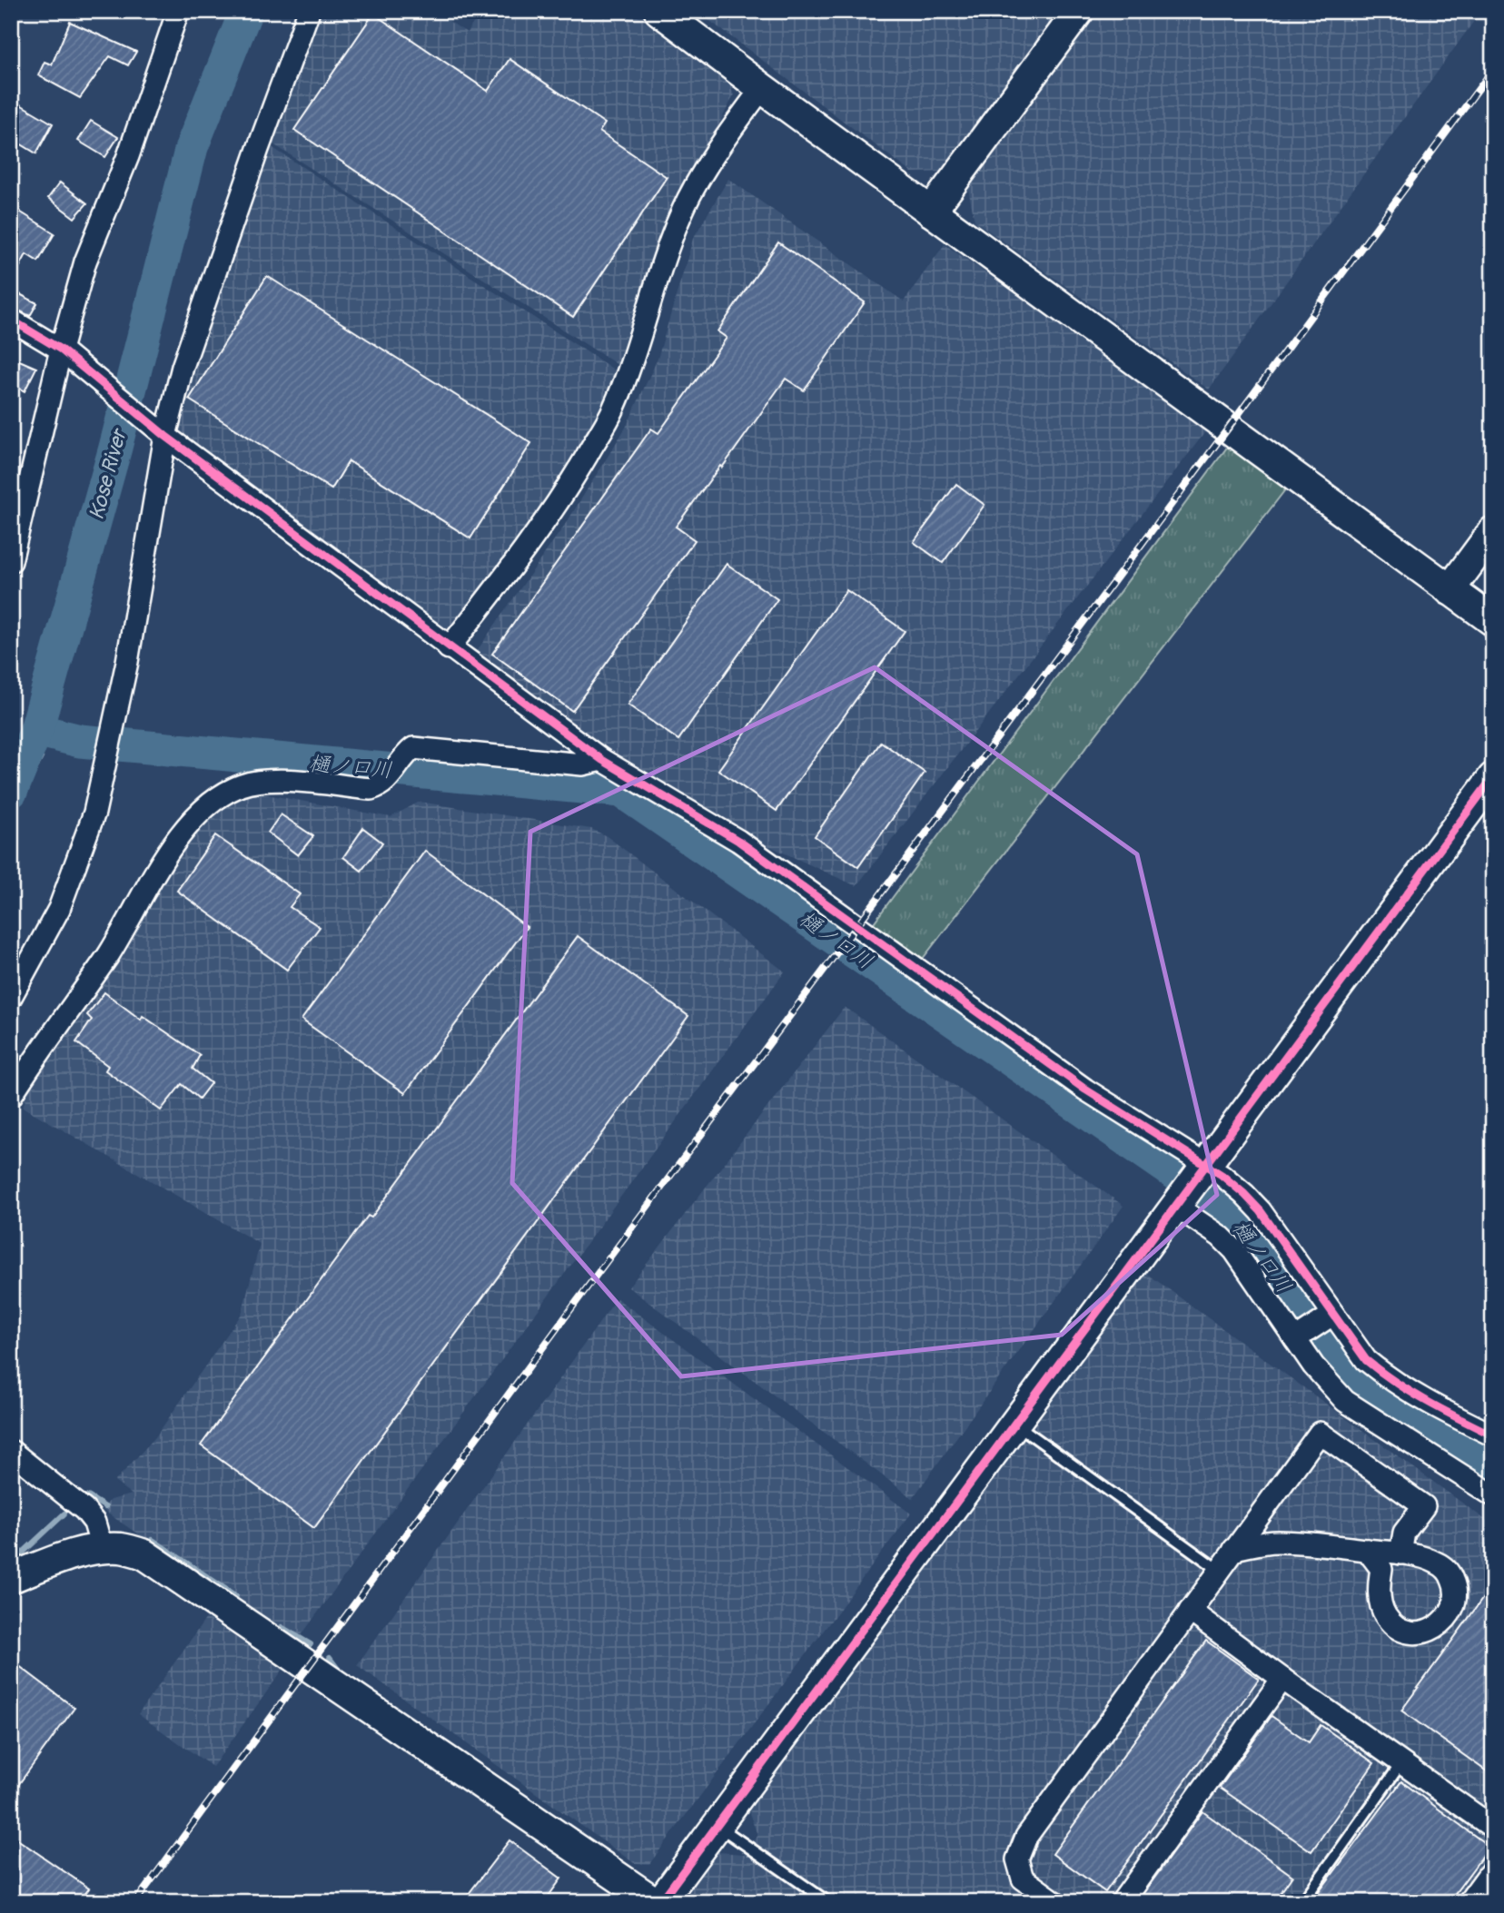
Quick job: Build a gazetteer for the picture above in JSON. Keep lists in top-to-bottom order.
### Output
{
  "water": ["Kose River", "樋ノ口川"]
}
